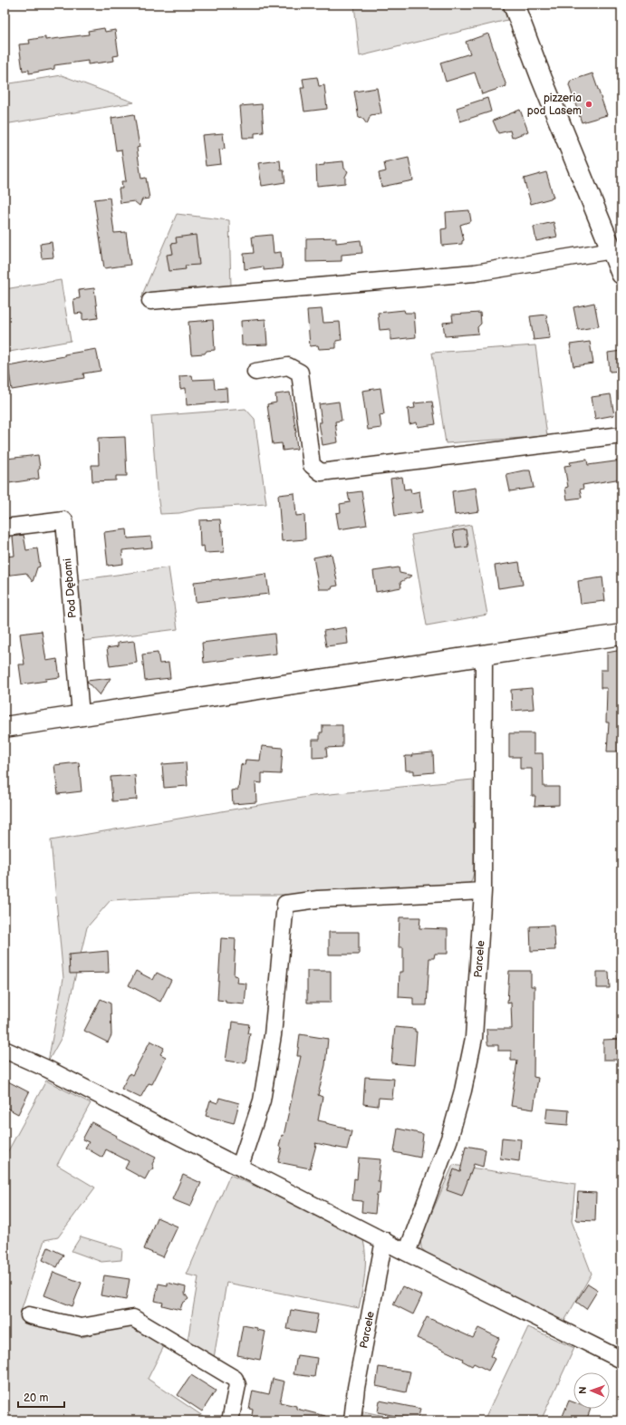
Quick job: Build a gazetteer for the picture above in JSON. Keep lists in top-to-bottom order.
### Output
{
  "streets": {
    "street": ["Pod Dębami", "Parcele"]
  },
  "places": ["pizzeria pod Lasem"],
  "scale_bar": "20 m",
  "north": "left"
}
